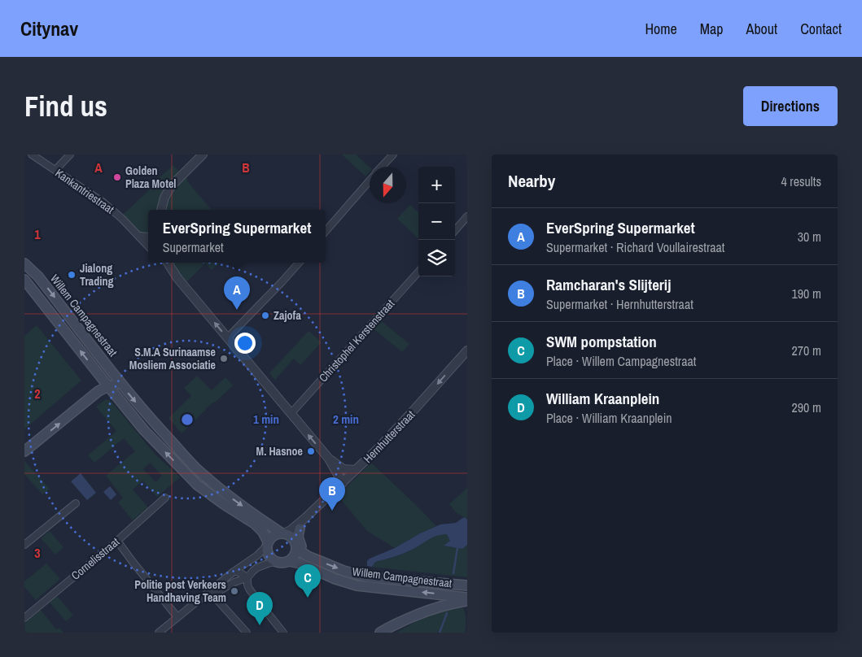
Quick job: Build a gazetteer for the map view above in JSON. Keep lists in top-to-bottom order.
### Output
{
  "streets": {
    "main road": ["Willem Campagnestraat"],
    "street": [
      "Kankantriestraat",
      "Christophel Kerstenstraat",
      "Hernhutterstraat",
      "Cornelisstraat"
    ]
  },
  "crossings": [
    ["Willem Campagnestraat", "Hernhutterstraat"]
  ],
  "one_way": ["Hernhutterstraat"],
  "places": [
    "Golden Plaza Motel",
    "Jialong Trading",
    "Zajofa",
    "S.M.A Surinaamse Mosliem Associatie",
    "M. Hasnoe",
    "Politie post Verkeers Handhaving Team"
  ],
  "north": "bottom",
  "page": {
    "header": "Citynav",
    "nav": [
      "Home",
      "Map",
      "About",
      "Contact"
    ],
    "buttons": "Directions",
    "title": "Find us",
    "heading": ["Nearby", "4 results"],
    "map_buttons": ["+", "−"],
    "list": [
      {
        "mark": "A",
        "name": "EverSpring Supermarket",
        "note": "Supermarket · Richard Voullairestraat",
        "value": "30 m"
      },
      {
        "mark": "B",
        "name": "Ramcharan's Slijterij",
        "note": "Supermarket · Hernhutterstraat",
        "value": "190 m"
      },
      {
        "mark": "C",
        "name": "SWM pompstation",
        "note": "Place · Willem Campagnestraat",
        "value": "270 m"
      },
      {
        "mark": "D",
        "name": "William Kraanplein",
        "note": "Place · William Kraanplein",
        "value": "290 m"
      }
    ],
    "popup": ["EverSpring Supermarket", "Supermarket"],
    "pins": [
      "A",
      "B",
      "C",
      "D"
    ]
  },
  "grid": {
    "columns": ["A", "B"],
    "rows": ["1", "2", "3"]
  },
  "rings": ["1 min", "2 min"]
}
